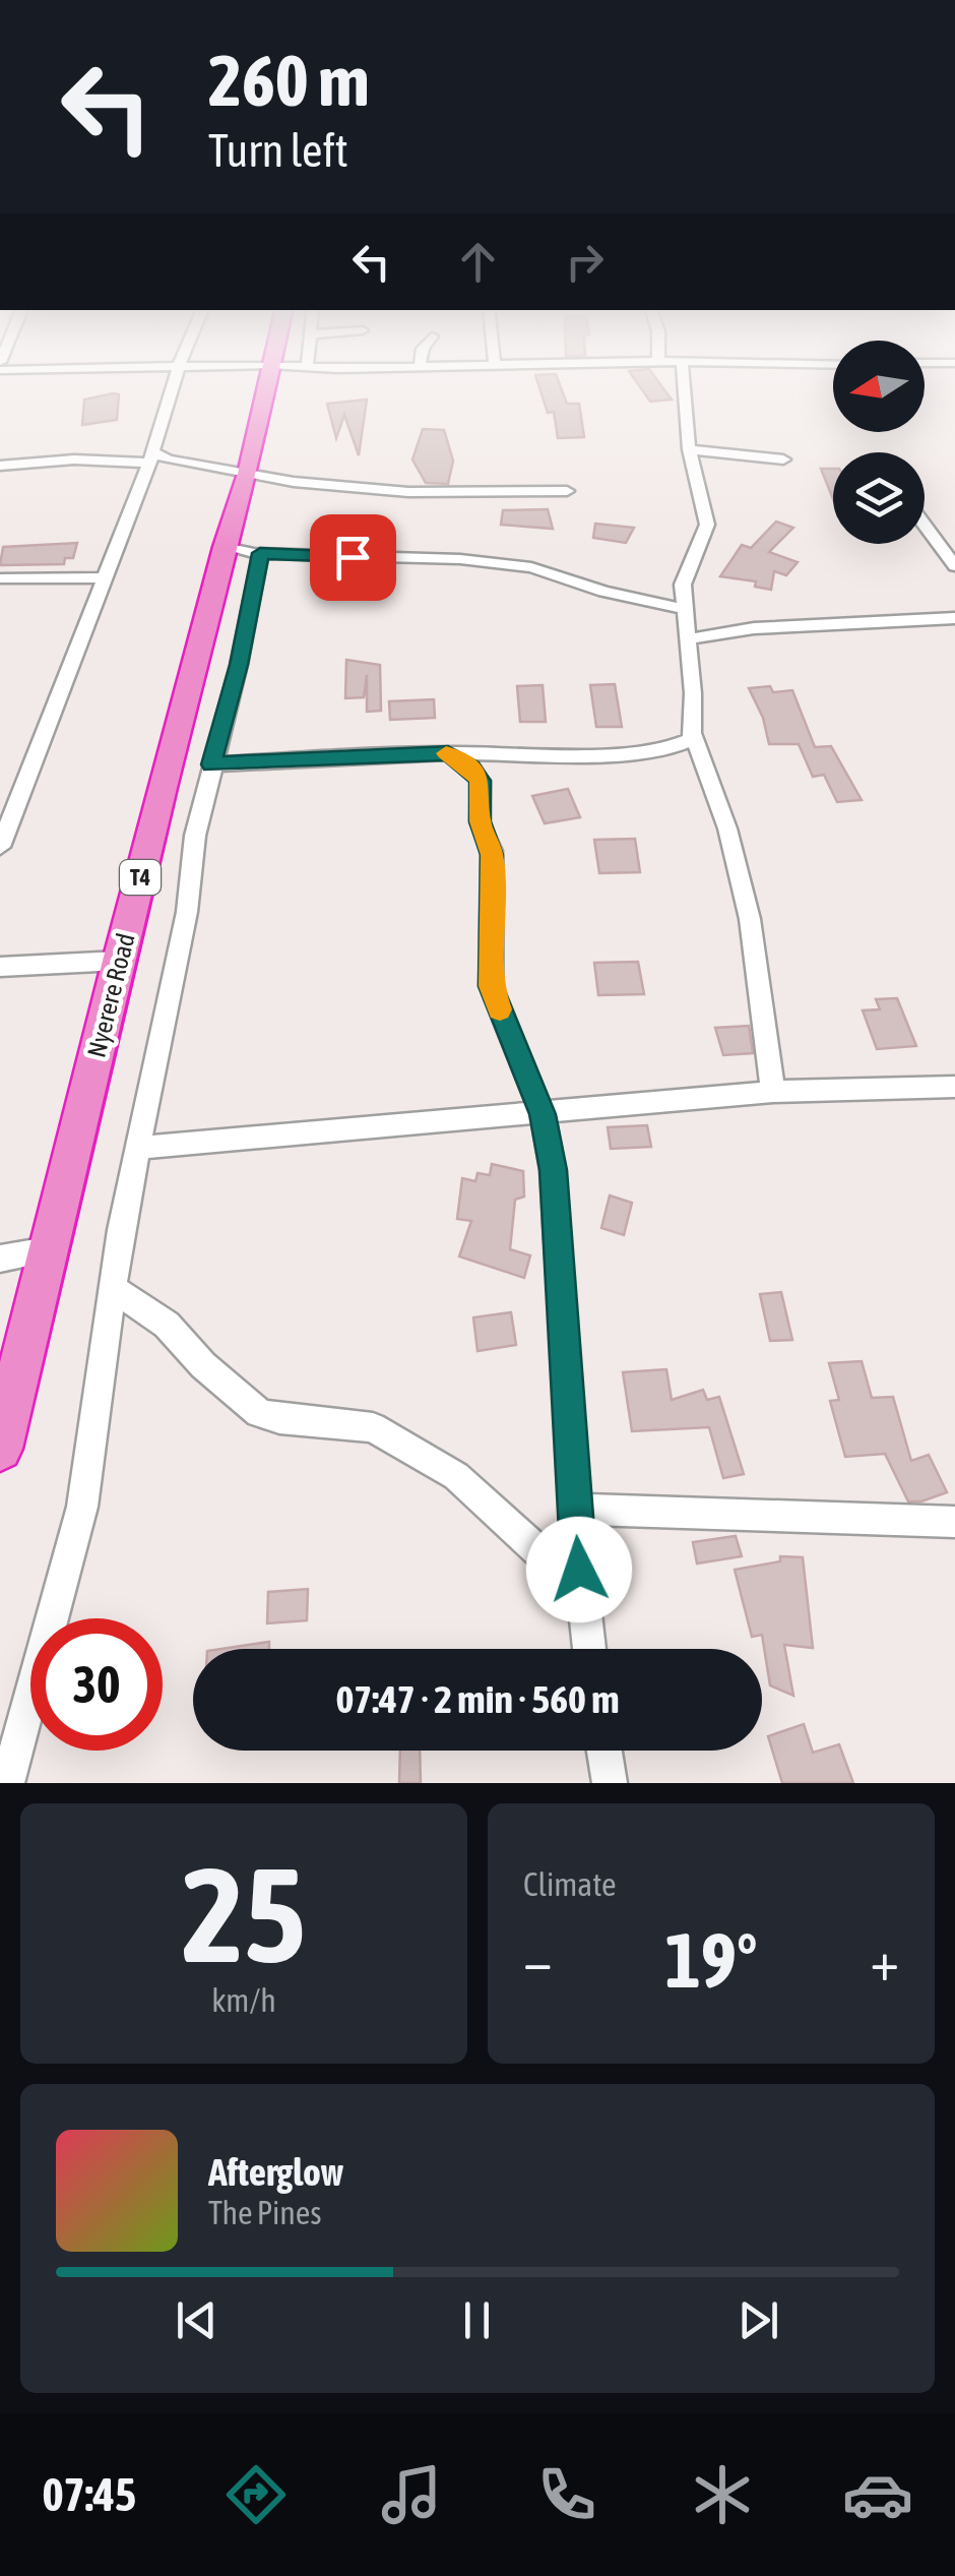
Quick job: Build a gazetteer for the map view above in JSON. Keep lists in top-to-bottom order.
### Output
{
  "streets": {
    "highway": ["T4", "Nyerere Road"]
  },
  "north": "left",
  "page": {
    "turn": ["260 m", "Turn left"],
    "limit": "30",
    "trip": "07:47 · 2 min · 560 m",
    "tile": [
      ["25", "km/h"],
      "Climate"
    ],
    "heat": ["−", "19°", "+"],
    "song": ["Afterglow", "The Pines"],
    "tabs": "07:45"
  }
}
